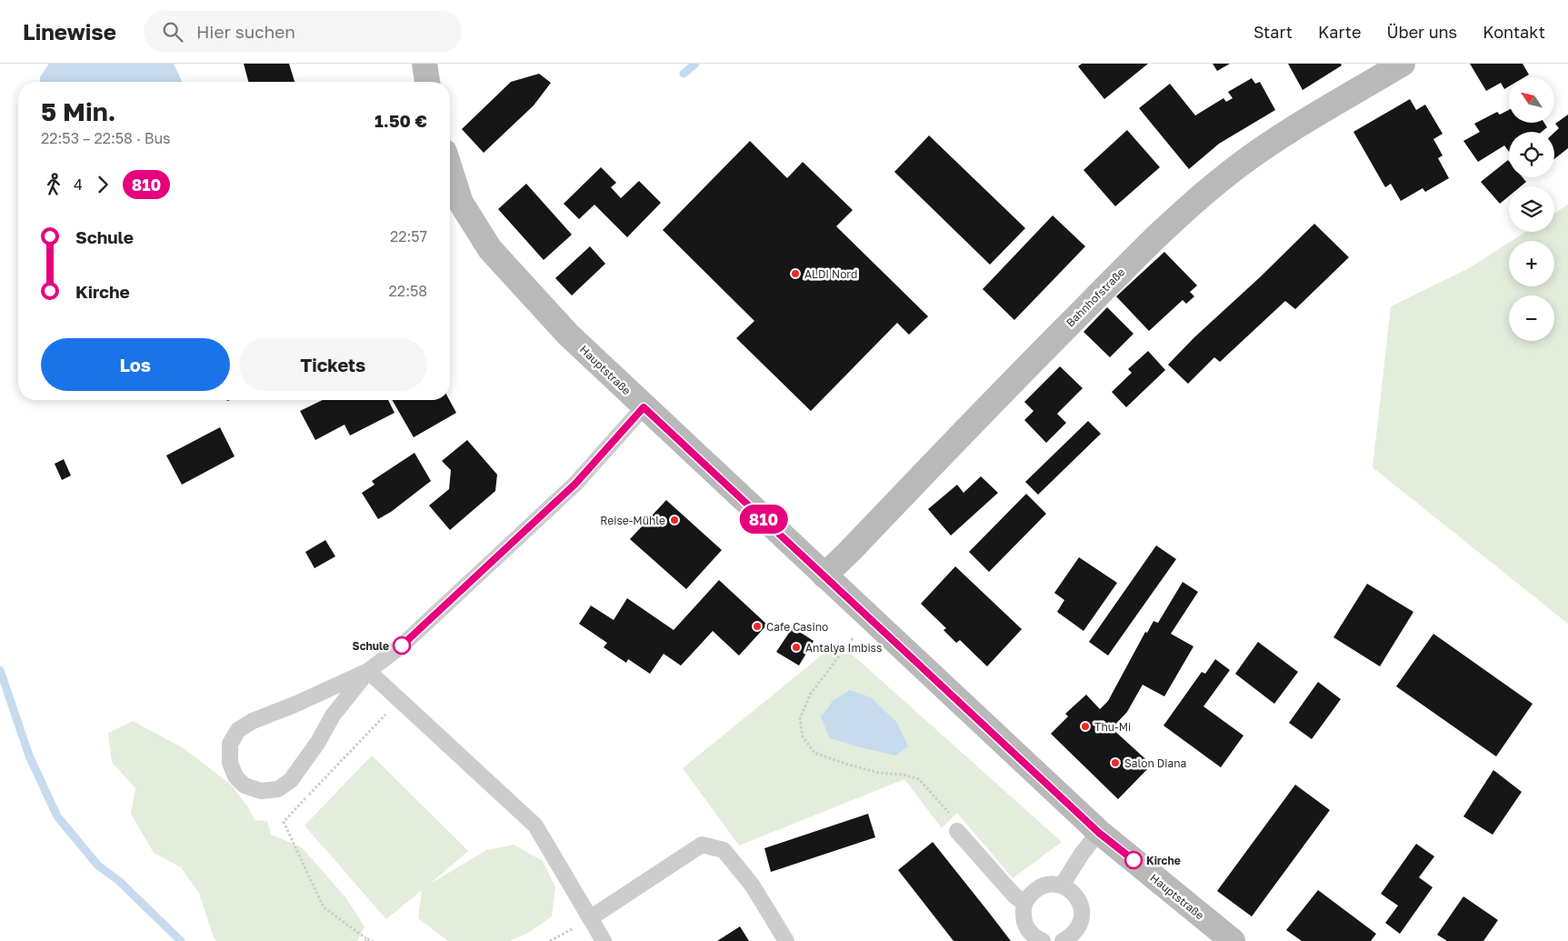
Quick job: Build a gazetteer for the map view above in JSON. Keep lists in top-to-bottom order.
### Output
{
  "streets": {
    "main road": ["Bahnhofstraße", "Hauptstraße"]
  },
  "crossings": [
    ["Bahnhofstraße", "Hauptstraße"]
  ],
  "places": [
    "ALDI Nord",
    "Reise-Mühle",
    "Cafe Casino",
    "Schule",
    "Antalya Imbiss",
    "Thu-Mi",
    "Salon Diana",
    "Kirche"
  ],
  "lines": ["bus line 810"],
  "north": "top left",
  "page": {
    "header": "Linewise",
    "search": "Hier suchen",
    "nav": [
      "Start",
      "Karte",
      "Über uns",
      "Kontakt"
    ],
    "on_map": "810",
    "map_buttons": ["+", "−"],
    "heading": ["5 Min.", "22:53 – 22:58 · Bus", "1.50 €"],
    "legs": ["4", "810"],
    "list": [
      {
        "name": "Schule",
        "value": "22:57"
      },
      {
        "name": "Kirche",
        "value": "22:58"
      }
    ],
    "buttons": ["Los", "Tickets"]
  }
}
